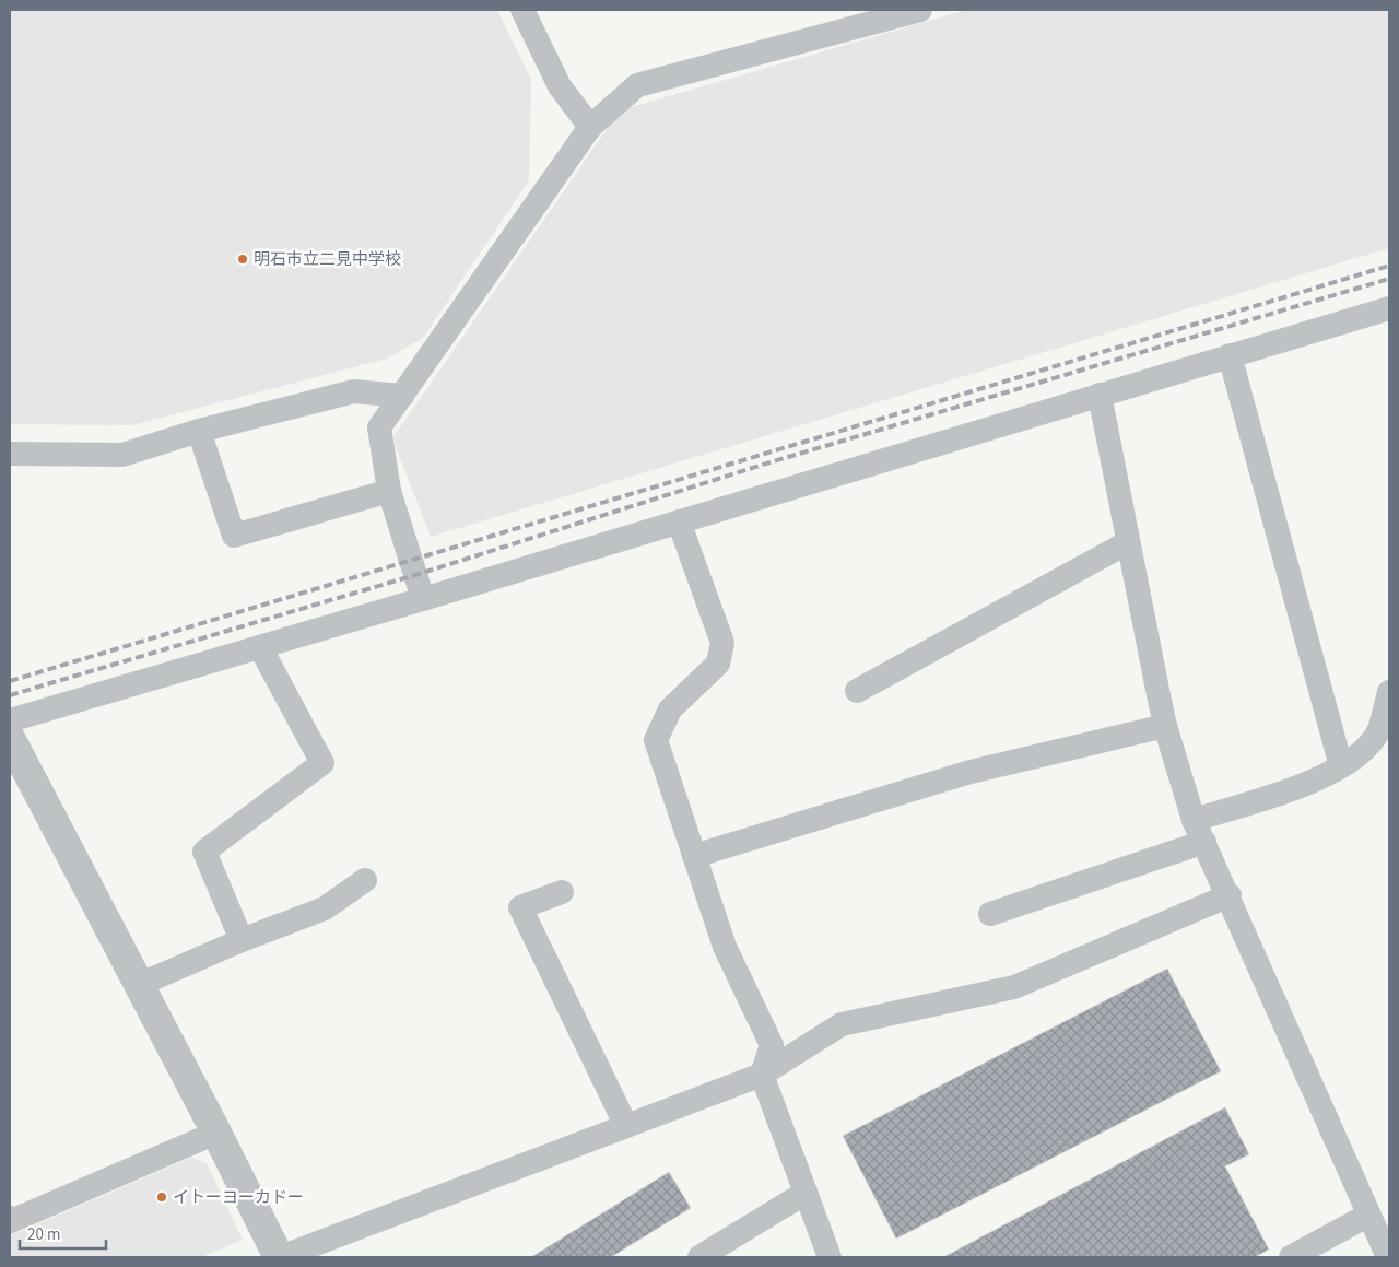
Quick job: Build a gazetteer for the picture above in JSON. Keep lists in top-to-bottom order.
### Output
{
  "places": ["明石市立二見中学校", "イトーヨーカドー"],
  "scale_bar": "20 m"
}
